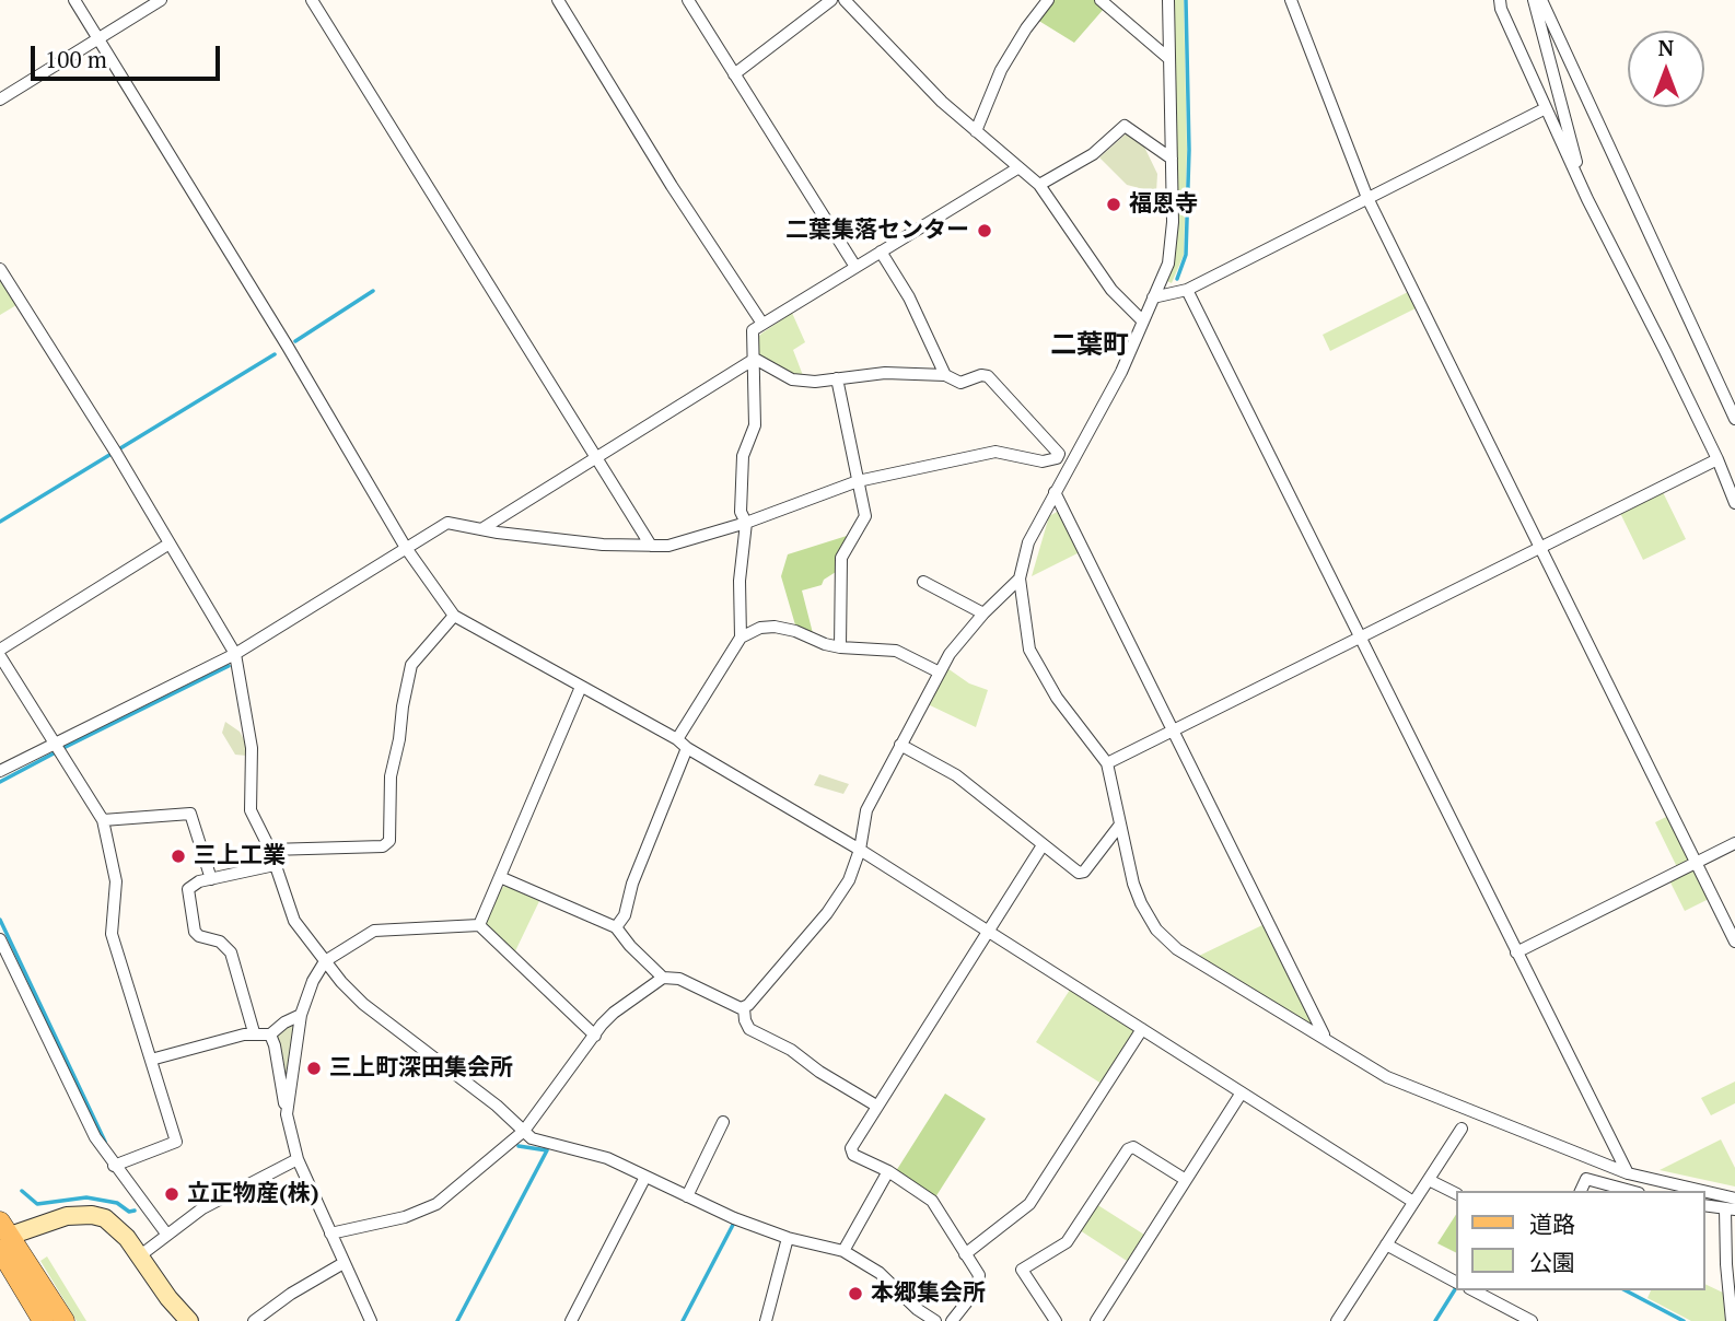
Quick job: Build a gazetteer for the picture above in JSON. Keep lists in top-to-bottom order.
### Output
{
  "districts": ["二葉町"],
  "places": [
    "福恩寺",
    "二葉集落センター",
    "三上工業",
    "三上町深田集会所",
    "立正物産(株)",
    "本郷集会所"
  ],
  "legend": ["道路", "公園"],
  "scale_bar": "100 m",
  "north": "top"
}
